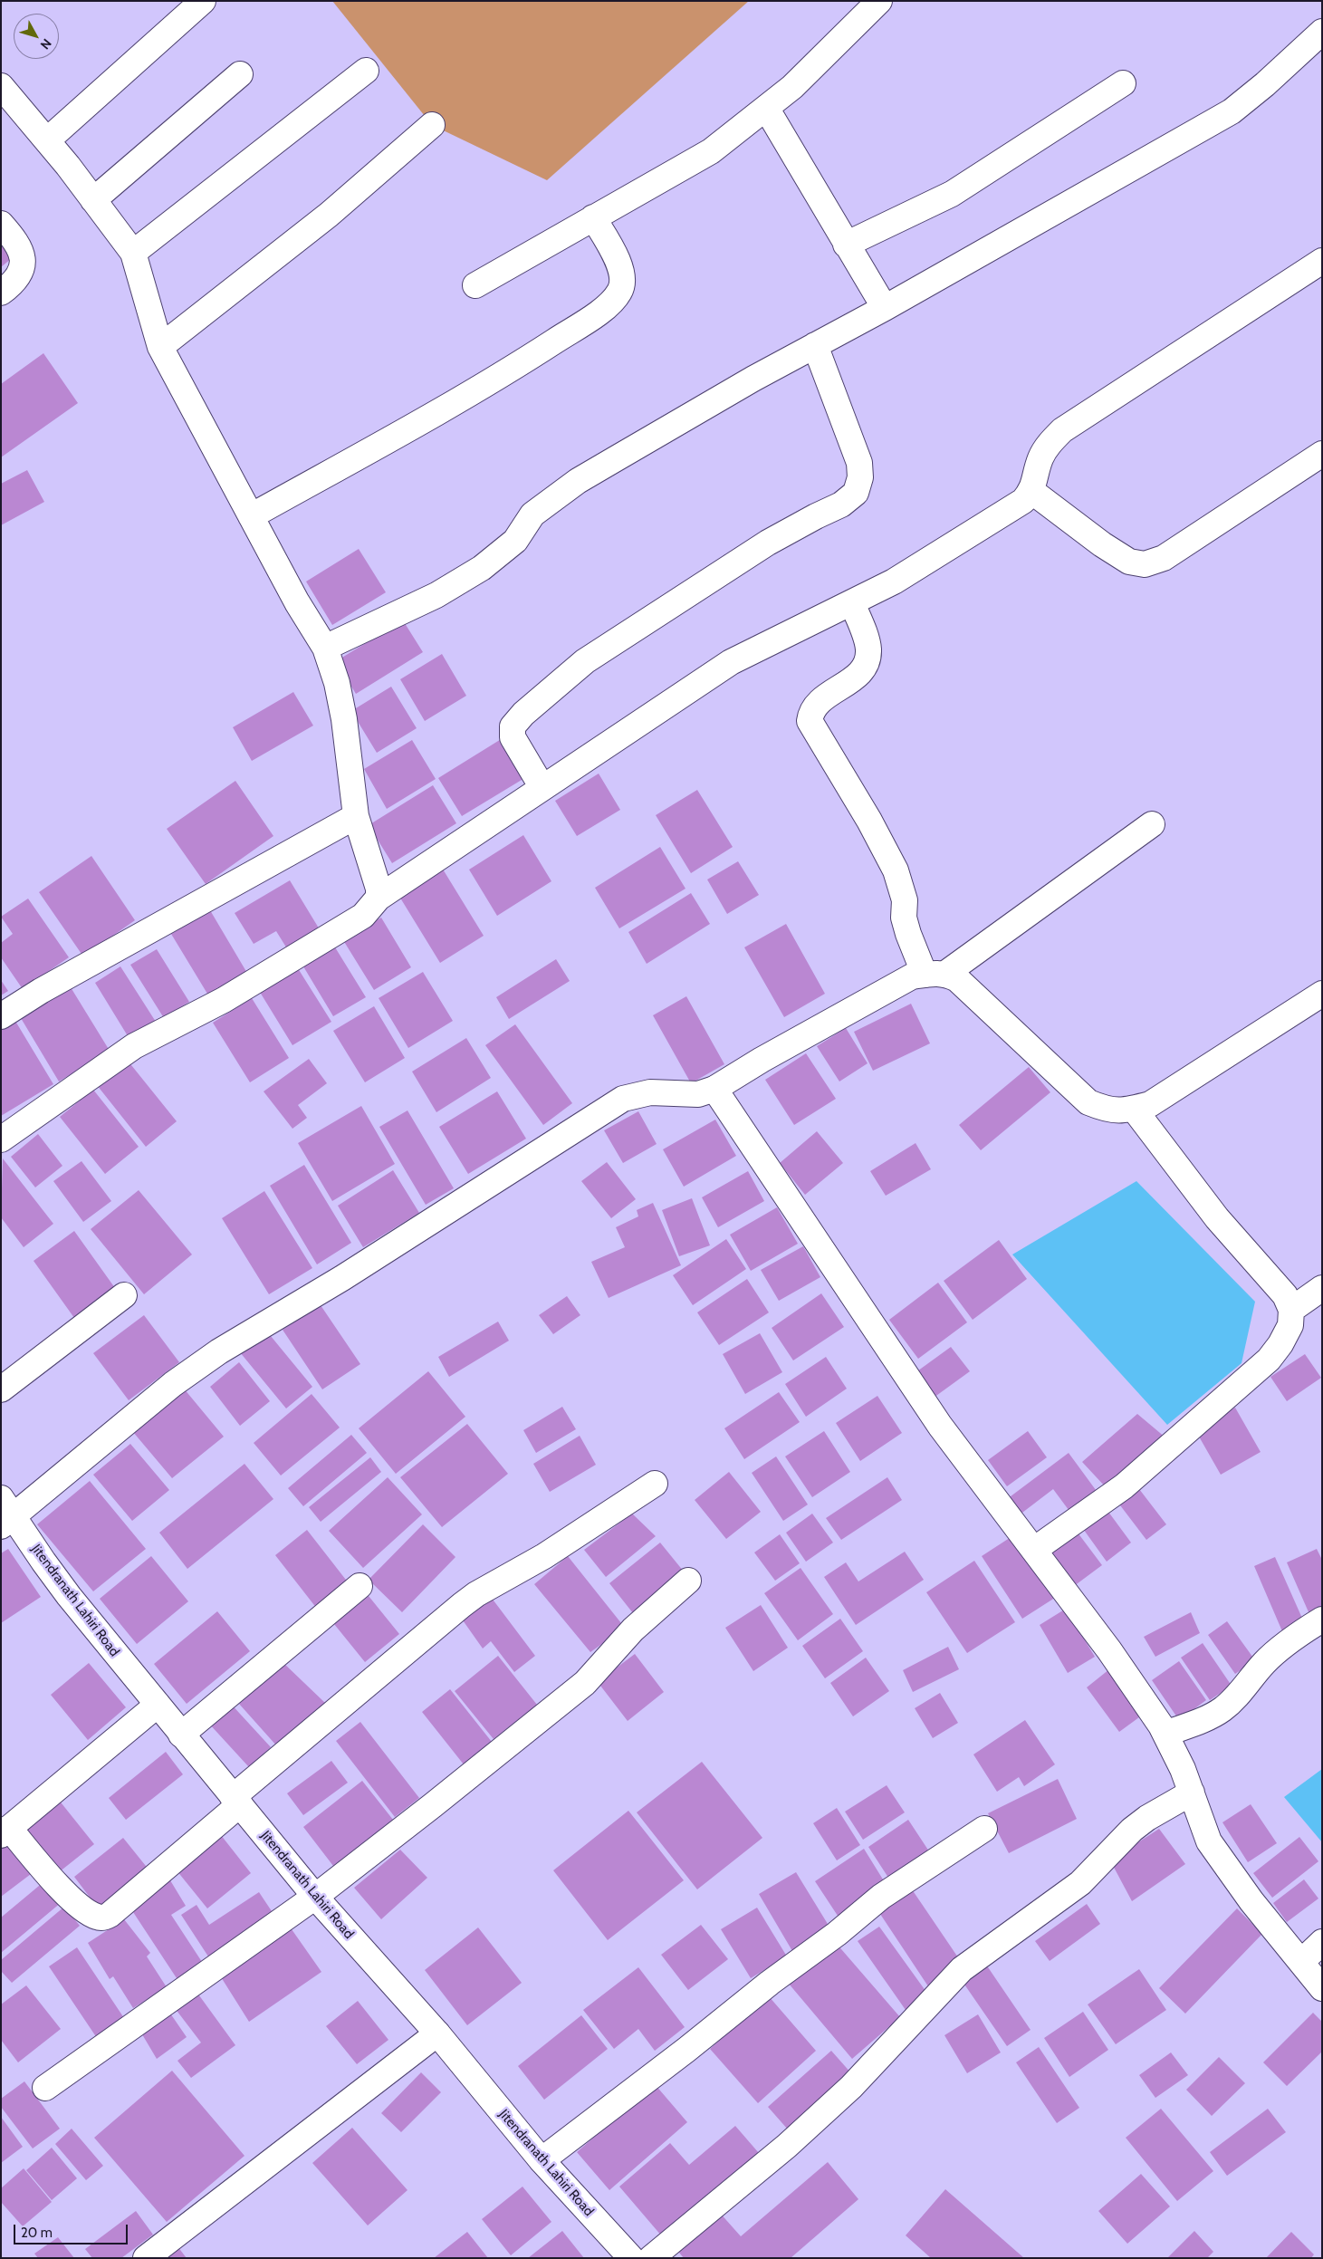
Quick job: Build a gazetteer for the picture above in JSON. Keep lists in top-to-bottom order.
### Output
{
  "streets": {
    "street": ["Jitendranath Lahiri Road"]
  },
  "scale_bar": "20 m",
  "north": "bottom right"
}
